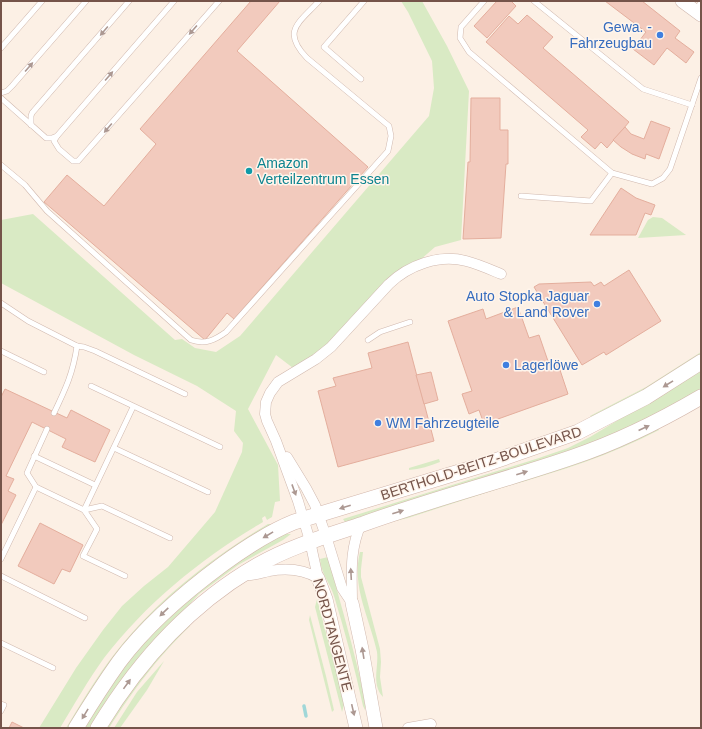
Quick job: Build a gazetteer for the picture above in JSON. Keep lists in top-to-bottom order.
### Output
{
  "streets": {
    "main road": ["BERTHOLD-BEITZ-BOULEVARD"],
    "street": ["NORDTANGENTE"]
  },
  "crossings": [
    ["BERTHOLD-BEITZ-BOULEVARD", "NORDTANGENTE"]
  ],
  "places": [
    "Gewa. - Fahrzeugbau",
    "Amazon Verteilzentrum Essen",
    "Auto Stopka Jaguar & Land Rover",
    "Lagerlöwe",
    "WM Fahrzeugteile"
  ]
}
